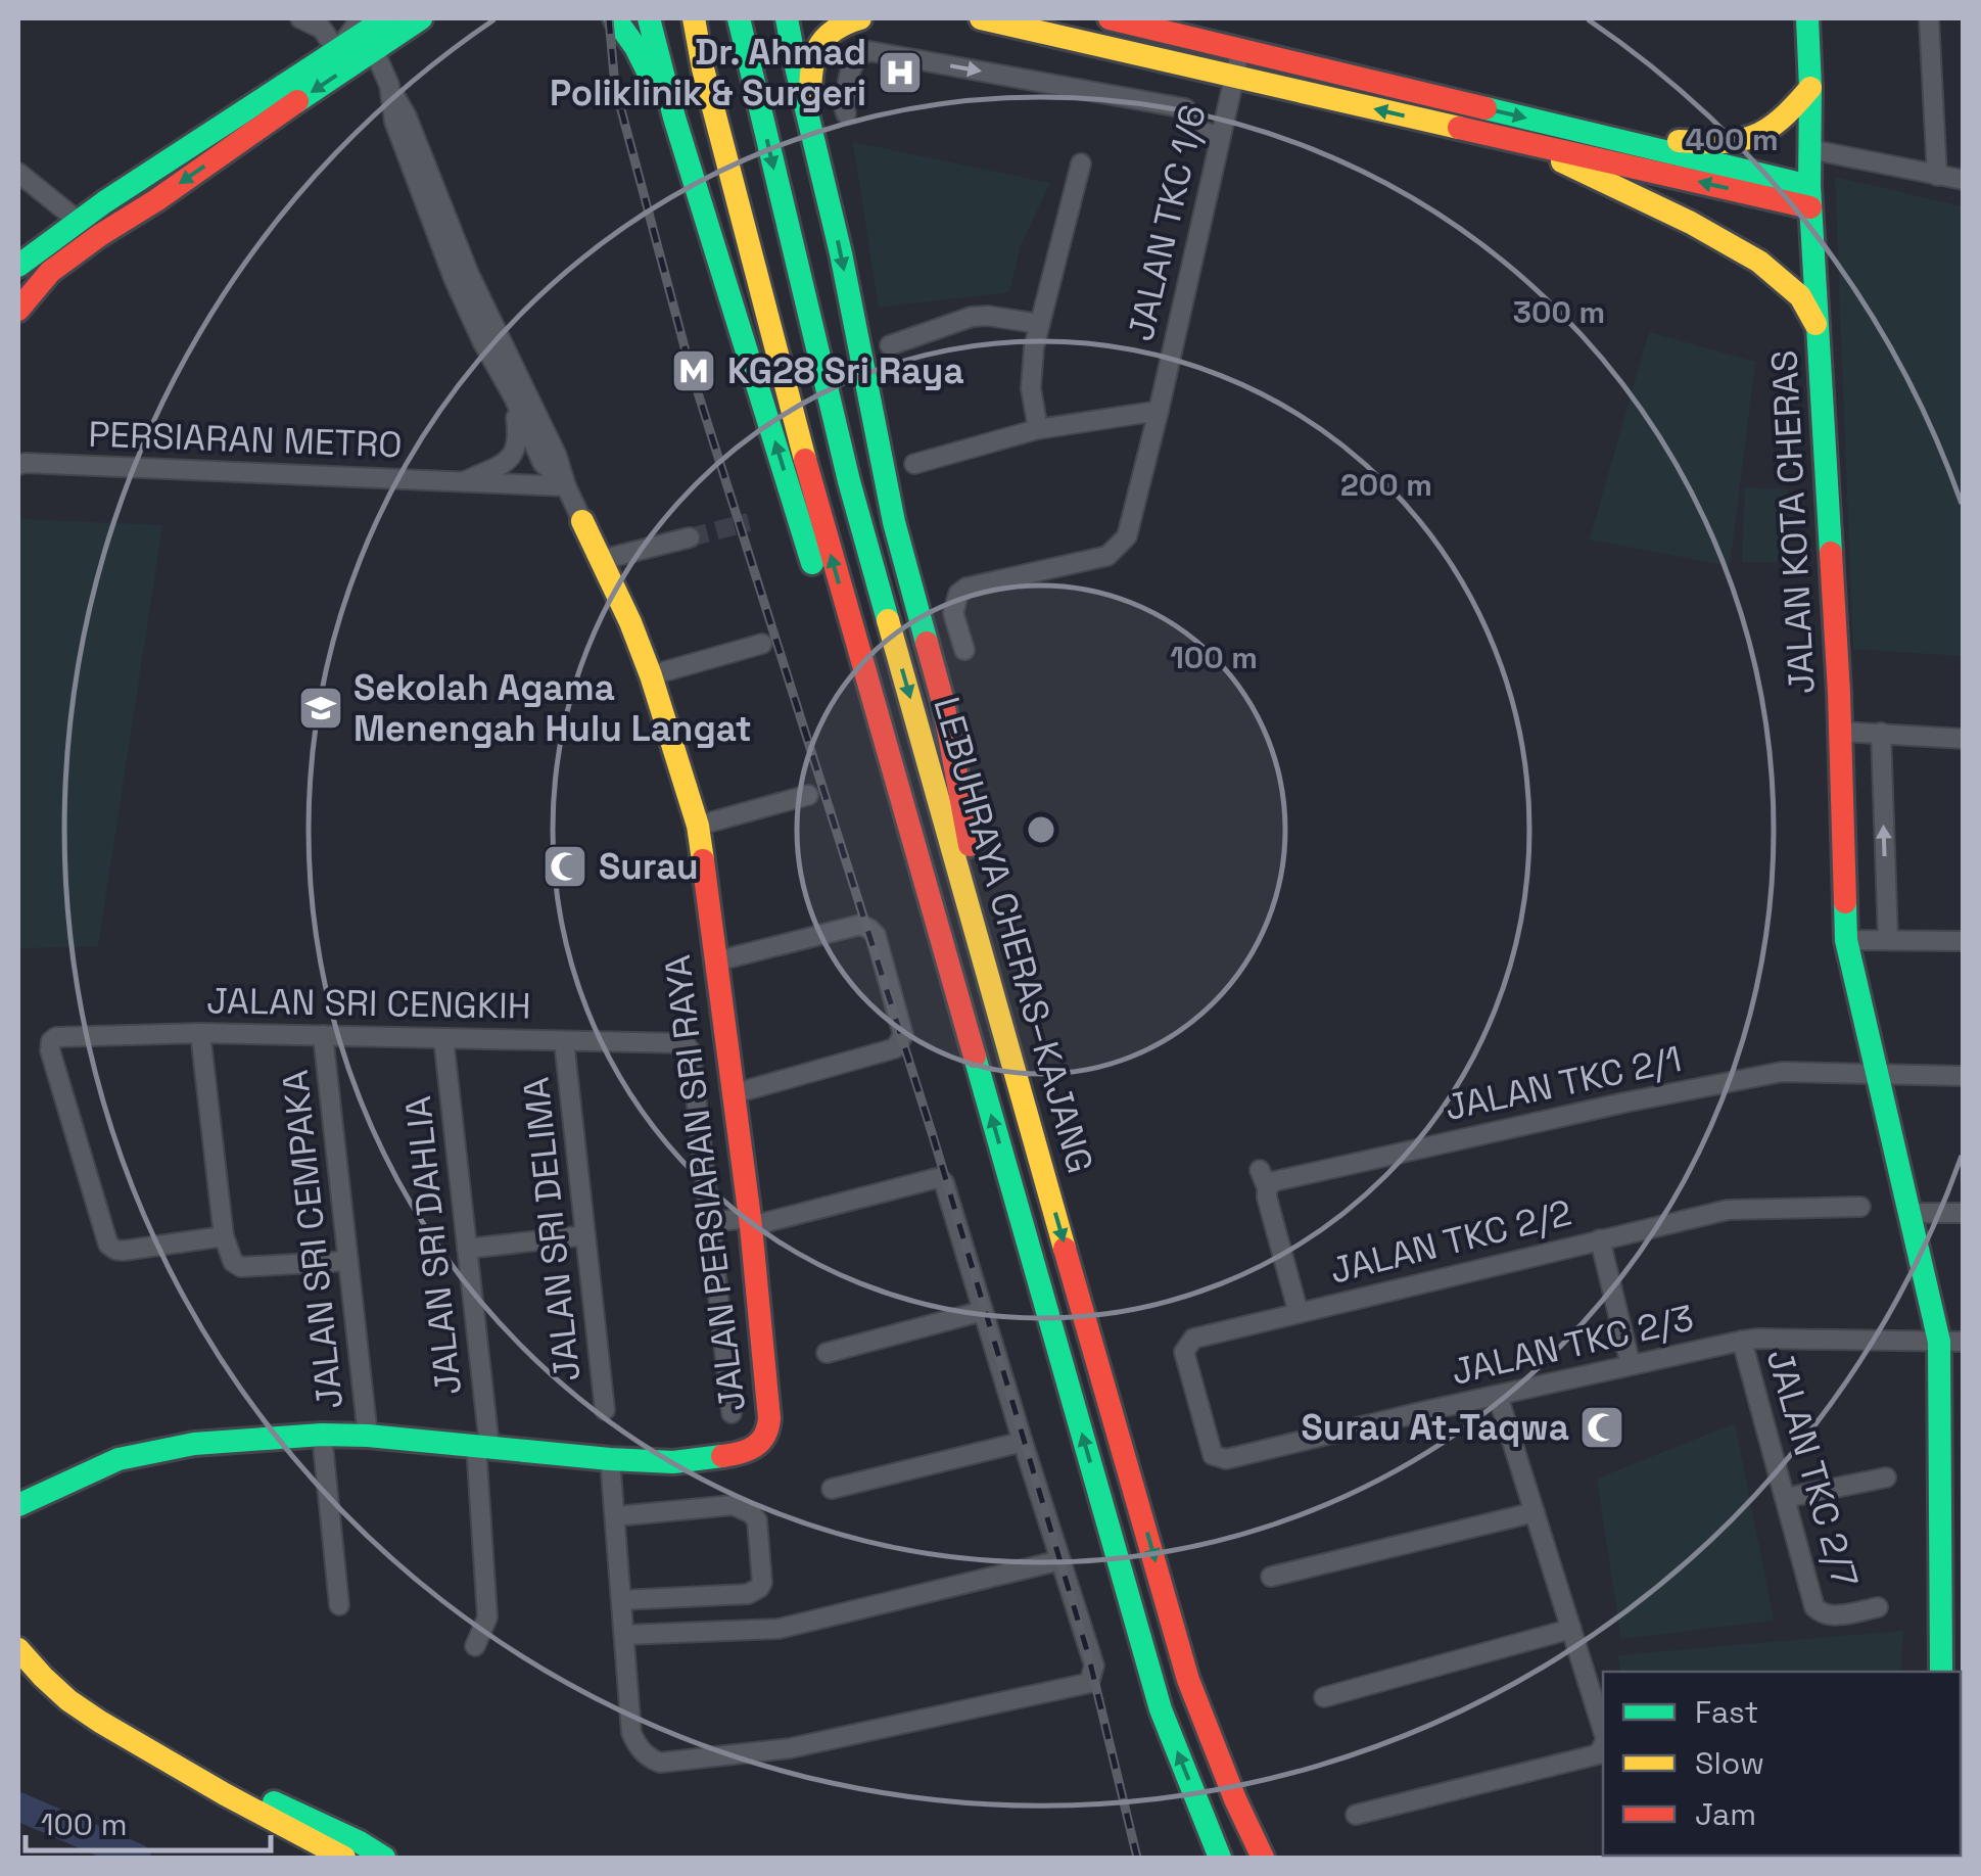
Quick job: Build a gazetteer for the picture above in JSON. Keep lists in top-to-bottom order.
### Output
{
  "streets": {
    "main road": ["JALAN KOTA CHERAS", "LEBUHRAYA CHERAS–KAJANG", "JALAN PERSIARAN SRI RAYA"],
    "street": [
      "JALAN TKC 1/6",
      "PERSIARAN METRO",
      "JALAN SRI CENGKIH",
      "JALAN TKC 2/1",
      "JALAN SRI DELIMA",
      "JALAN SRI CEMPAKA",
      "JALAN TKC 2/2",
      "JALAN SRI DAHLIA",
      "JALAN TKC 2/3",
      "JALAN TKC 2/7"
    ]
  },
  "crossings": [
    ["PERSIARAN METRO", "JALAN PERSIARAN SRI RAYA"],
    ["JALAN KOTA CHERAS", "JALAN TKC 2/1"],
    ["JALAN KOTA CHERAS", "JALAN TKC 2/3"],
    ["JALAN SRI CENGKIH", "JALAN SRI DELIMA"],
    ["JALAN SRI CENGKIH", "JALAN SRI CEMPAKA"],
    ["JALAN SRI CENGKIH", "JALAN SRI DAHLIA"],
    ["JALAN TKC 2/1", "JALAN TKC 2/2"],
    ["JALAN PERSIARAN SRI RAYA", "JALAN SRI CEMPAKA"],
    ["JALAN PERSIARAN SRI RAYA", "JALAN SRI DAHLIA"],
    ["JALAN TKC 2/2", "JALAN TKC 2/3"],
    ["JALAN TKC 2/3", "JALAN TKC 2/7"]
  ],
  "places": {
    "hospital": ["Dr. Ahmad Poliklinik & Surgeri"],
    "metro station": ["KG28 Sri Raya"],
    "school or university": ["Sekolah Agama Menengah Hulu Langat"],
    "mosque": ["Surau", "Surau At-Taqwa"]
  },
  "legend": ["Fast", "Slow", "Jam"],
  "scale_bar": "100 m",
  "rings": [
    "400 m",
    "300 m",
    "200 m",
    "100 m"
  ]
}
